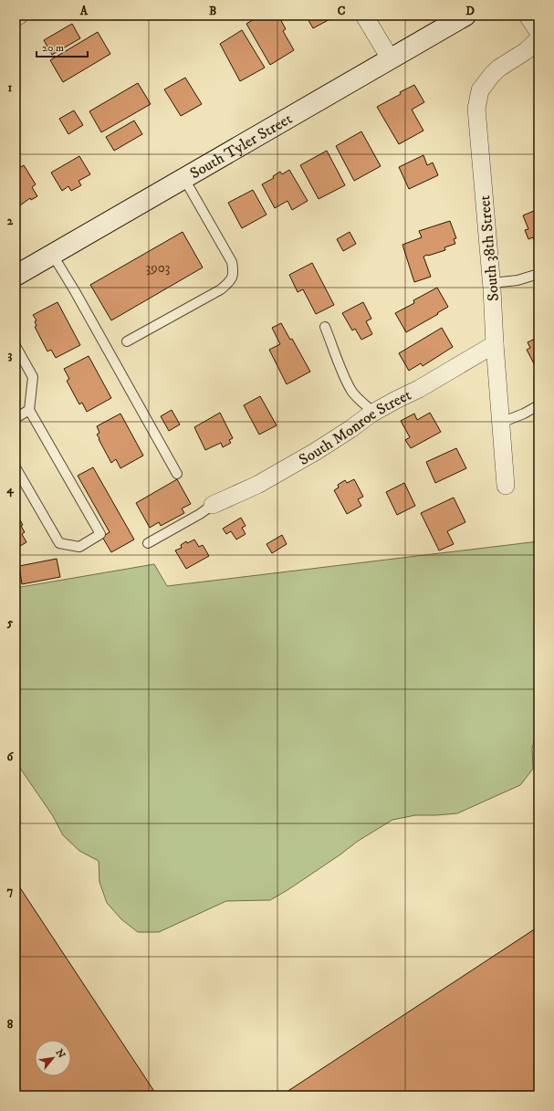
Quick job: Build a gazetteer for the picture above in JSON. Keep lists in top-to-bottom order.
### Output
{
  "streets": {
    "main road": ["South Tyler Street"],
    "street": ["South 38th Street", "South Monroe Street"]
  },
  "crossings": [
    ["South 38th Street", "South Monroe Street"]
  ],
  "house_numbers": ["3903"],
  "scale_bar": "20 m",
  "north": "top right",
  "grid": {
    "columns": [
      "A",
      "B",
      "C",
      "D"
    ],
    "rows": [
      "1",
      "2",
      "3",
      "4",
      "5",
      "6",
      "7",
      "8"
    ]
  }
}
